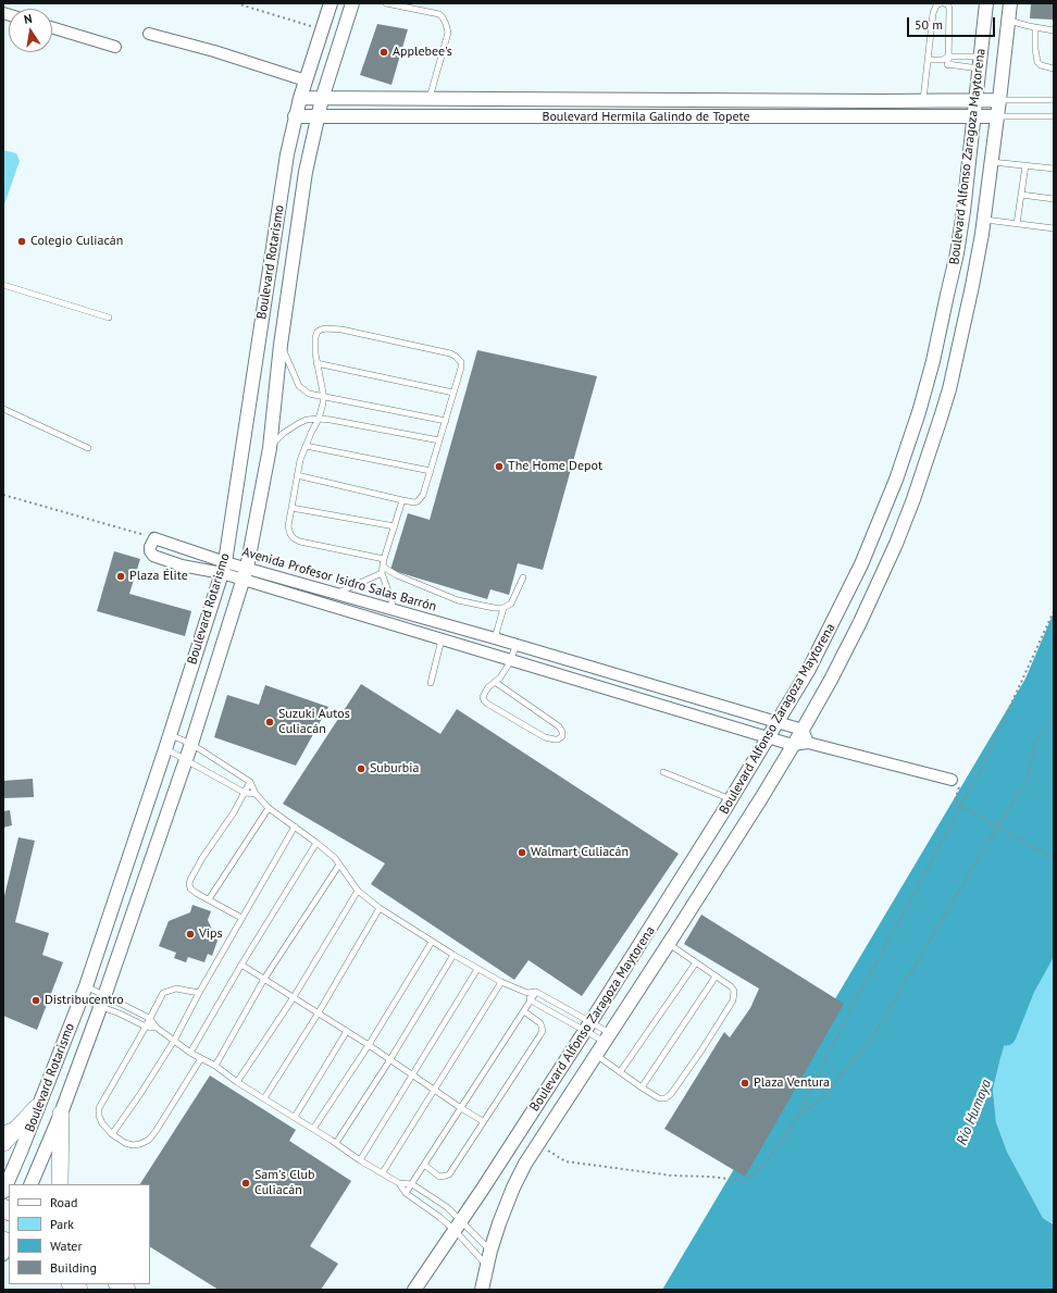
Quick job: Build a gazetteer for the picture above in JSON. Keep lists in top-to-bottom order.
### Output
{
  "streets": {
    "street": [
      "Boulevard Hermila Galindo de Topete",
      "Boulevard Alfonso Zaragoza Maytorena",
      "Boulevard Rotarismo",
      "Avenida Profesor Isidro Salas Barrón"
    ]
  },
  "crossings": [
    ["Boulevard Hermila Galindo de Topete", "Boulevard Alfonso Zaragoza Maytorena"],
    ["Boulevard Hermila Galindo de Topete", "Boulevard Rotarismo"],
    ["Boulevard Alfonso Zaragoza Maytorena", "Avenida Profesor Isidro Salas Barrón"],
    ["Boulevard Rotarismo", "Avenida Profesor Isidro Salas Barrón"]
  ],
  "water": ["Río Humaya"],
  "places": [
    "Applebee's",
    "Colegio Culiacán",
    "The Home Depot",
    "Plaza Élite",
    "Suzuki Autos Culiacán",
    "Suburbia",
    "Walmart Culiacán",
    "Vips",
    "Distribucentro",
    "Plaza Ventura",
    "Sam's Club Culiacán"
  ],
  "legend": [
    "Road",
    "Park",
    "Water",
    "Building"
  ],
  "scale_bar": "50 m",
  "north": "top"
}
